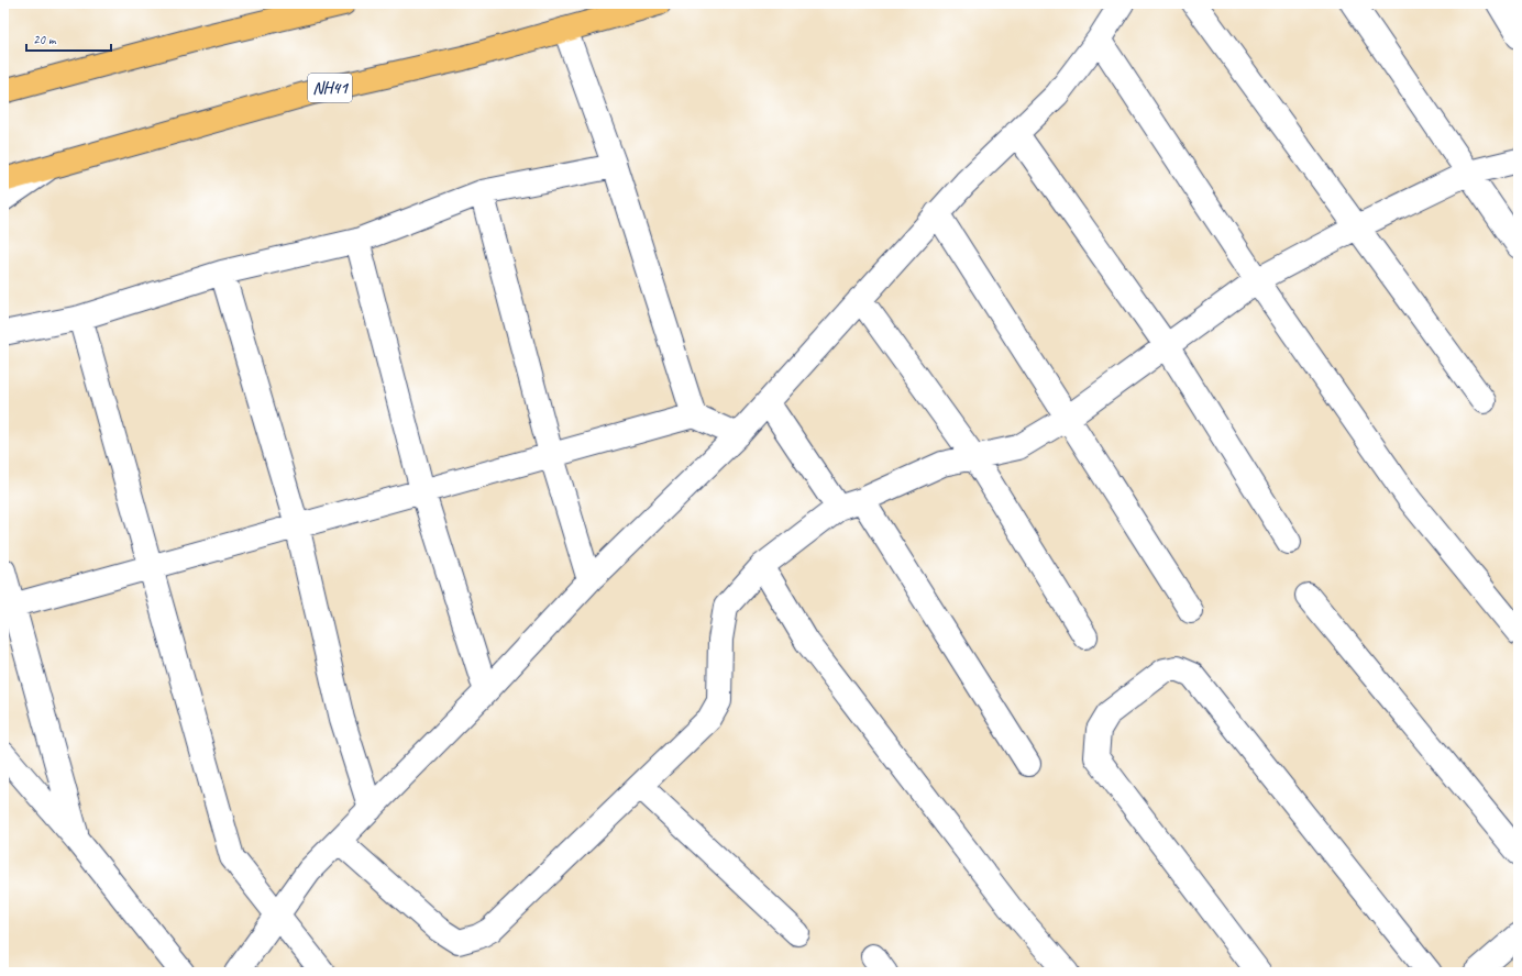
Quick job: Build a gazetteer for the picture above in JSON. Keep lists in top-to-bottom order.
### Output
{
  "streets": {
    "highway": ["NH41"]
  },
  "scale_bar": "20 m"
}
